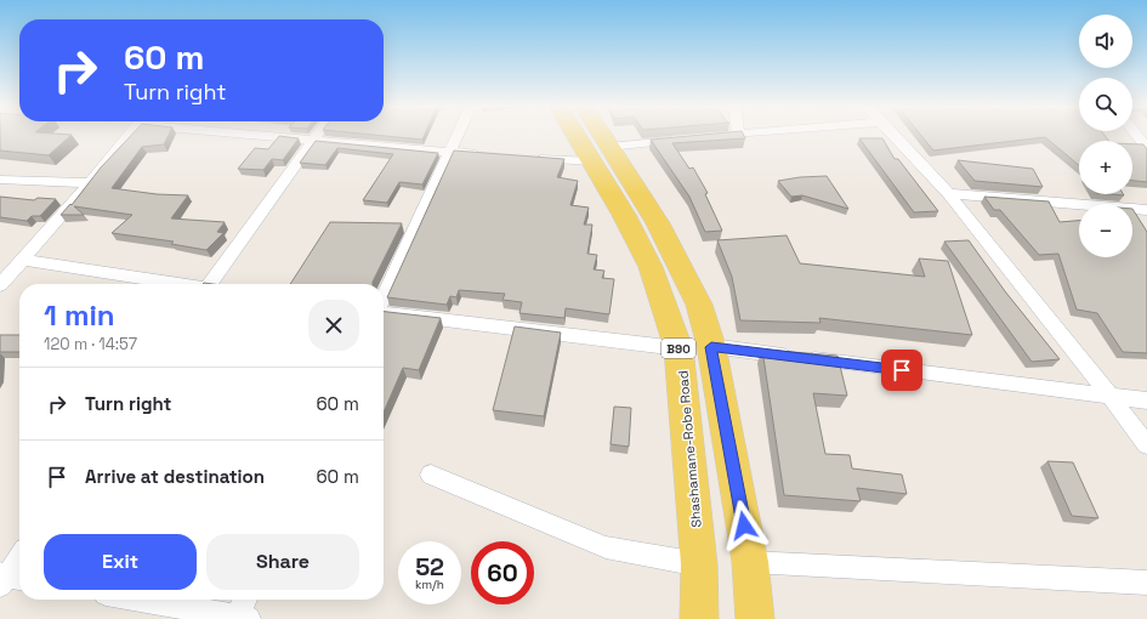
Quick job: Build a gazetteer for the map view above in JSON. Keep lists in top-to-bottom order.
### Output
{
  "streets": {
    "main road": ["B90", "Shashamane-Robe Road"]
  },
  "page": {
    "map_buttons": ["+", "−"],
    "turn": ["60 m", "Turn right"],
    "heading": ["1 min", "120 m · 14:57"],
    "list": [
      {
        "name": "Turn right",
        "value": "60 m"
      },
      {
        "name": "Arrive at destination",
        "value": "60 m"
      }
    ],
    "buttons": ["Exit", "Share"],
    "speed": "52 km/h",
    "limit": "60"
  }
}
